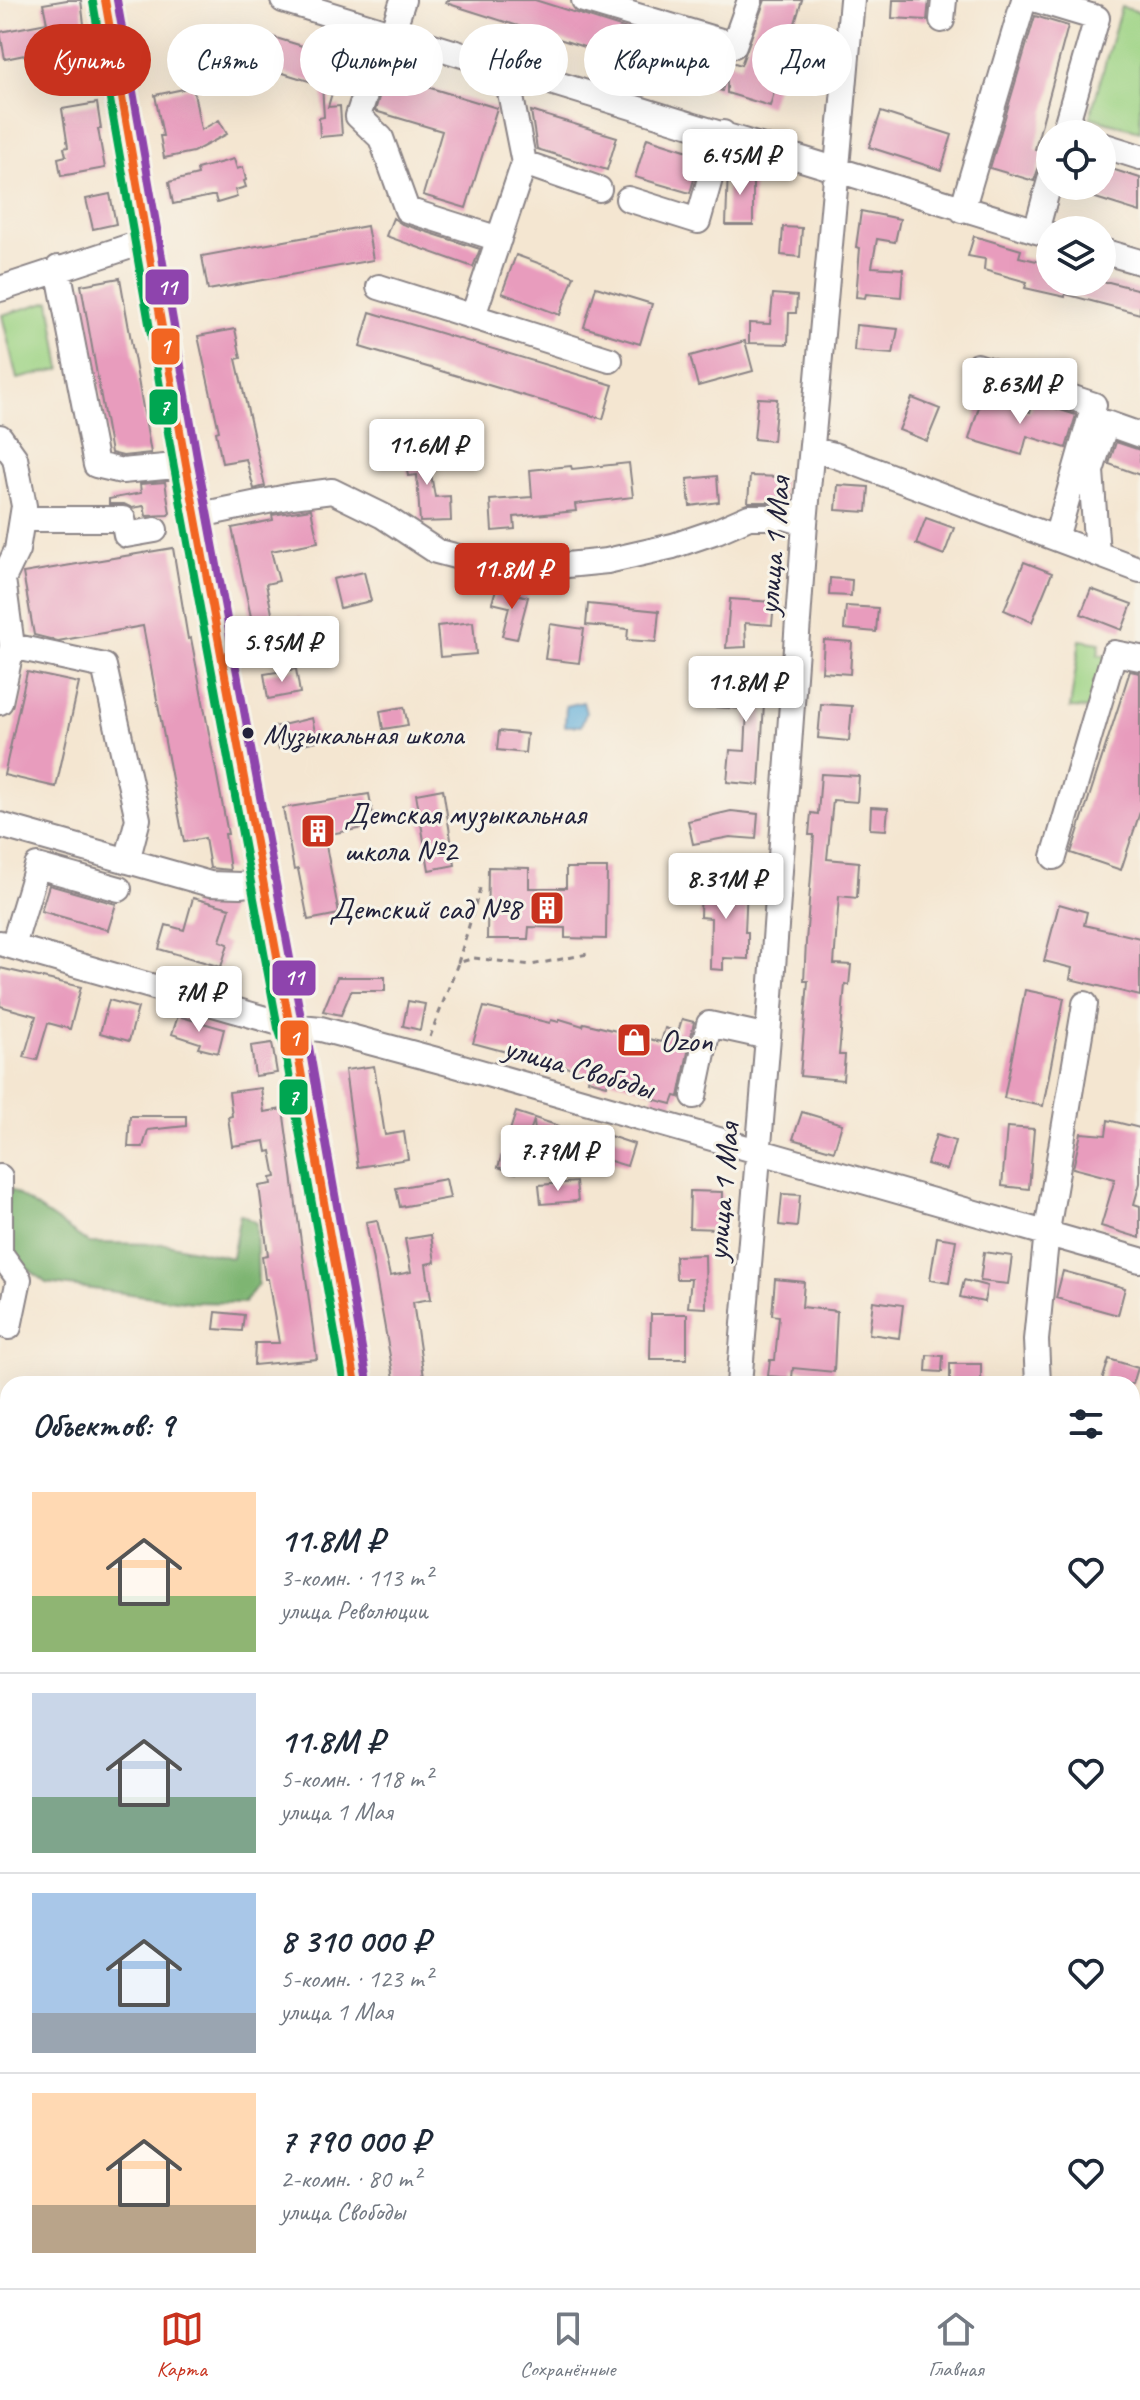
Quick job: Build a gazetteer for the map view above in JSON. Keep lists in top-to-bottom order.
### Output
{
  "streets": {
    "street": ["улица 1 Мая", "улица Свободы"]
  },
  "crossings": [
    ["улица 1 Мая", "улица Свободы"]
  ],
  "places": {
    "other": ["Музыкальная школа"],
    "building": ["Детская музыкальная школа №2", "Детский сад №8"],
    "shop": ["Ozon"]
  },
  "lines": ["transit line 1", "transit line 11", "transit line 7"],
  "page": {
    "chip": [
      "Купить",
      "Снять",
      "Фильтры",
      "Новое",
      "Квартира",
      "Дом"
    ],
    "price": [
      "6.45M ₽",
      "8.63M ₽",
      "11.6M ₽",
      "11.8M ₽",
      "5.95M ₽",
      "11.8M ₽",
      "8.31M ₽",
      "7M ₽",
      "7.79M ₽"
    ],
    "heading": "Объектов: 9",
    "list": [
      {
        "name": "11.8M ₽",
        "note": "3-комн. · 113 m² · улица Революции"
      },
      {
        "name": "11.8M ₽",
        "note": "5-комн. · 118 m² · улица 1 Мая"
      },
      {
        "name": "8 310 000 ₽",
        "note": "5-комн. · 123 m² · улица 1 Мая"
      },
      {
        "name": "7 790 000 ₽",
        "note": "2-комн. · 80 m² · улица Свободы"
      }
    ],
    "tabs": ["Карта", "Сохранённые", "Главная"]
  }
}
